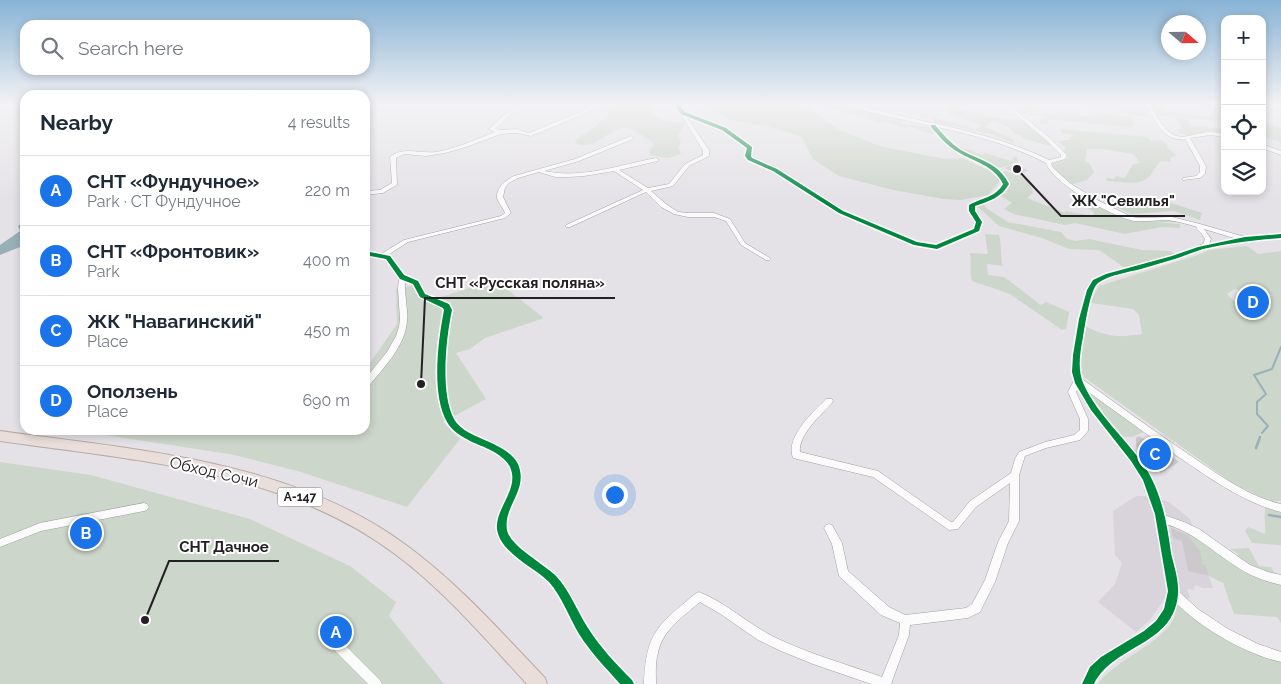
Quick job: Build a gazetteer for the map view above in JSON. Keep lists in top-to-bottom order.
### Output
{
  "streets": {
    "highway": ["Обход Сочи", "А-147"]
  },
  "places": ["ЖК \"Севилья\"", "СНТ «Русская поляна»", "СНТ Дачное"],
  "north": "right",
  "page": {
    "map_buttons": ["+", "−"],
    "search": "Search here",
    "heading": ["Nearby", "4 results"],
    "list": [
      {
        "mark": "A",
        "name": "СНТ «Фундучное»",
        "note": "Park · СТ Фундучное",
        "value": "220 m"
      },
      {
        "mark": "B",
        "name": "СНТ «Фронтовик»",
        "note": "Park",
        "value": "400 m"
      },
      {
        "mark": "C",
        "name": "ЖК \"Навагинский\"",
        "note": "Place",
        "value": "450 m"
      },
      {
        "mark": "D",
        "name": "Оползень",
        "note": "Place",
        "value": "690 m"
      }
    ],
    "pins": [
      "D",
      "C",
      "B",
      "A"
    ]
  }
}
